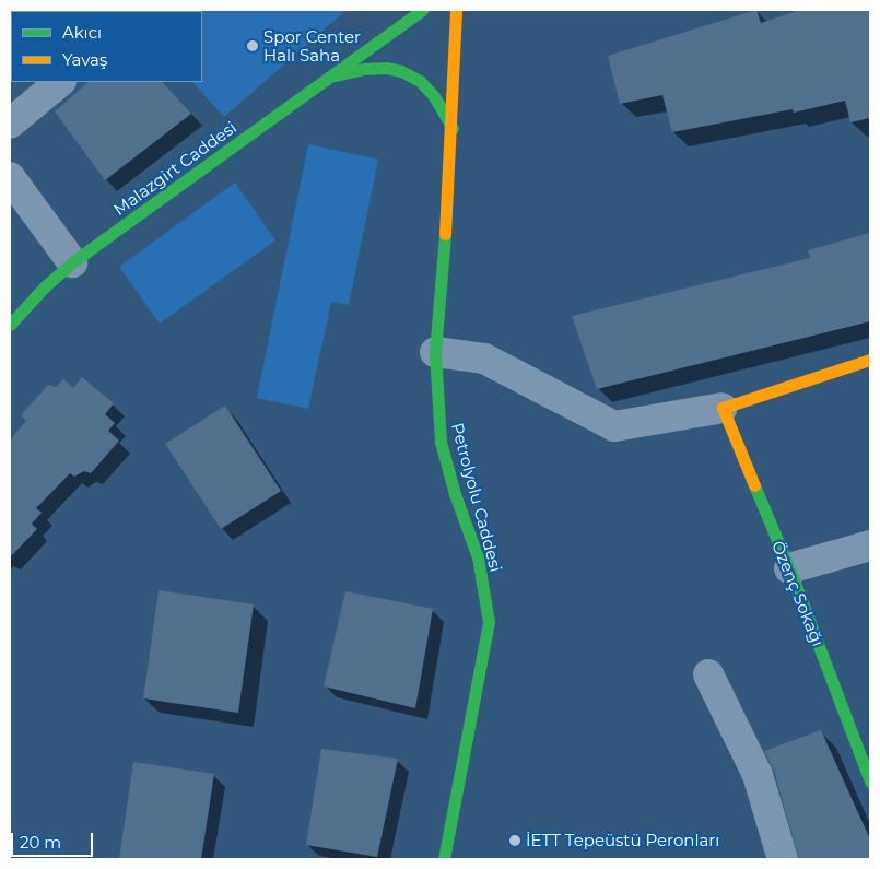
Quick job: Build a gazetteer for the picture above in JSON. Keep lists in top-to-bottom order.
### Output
{
  "streets": {
    "main road": ["Malazgirt Caddesi", "Petrolyolu Caddesi", "Özenç Sokağı"]
  },
  "places": ["Spor Center Halı Saha", "İETT Tepeüstü Peronları"],
  "legend": ["Akıcı", "Yavaş"],
  "scale_bar": "20 m"
}
